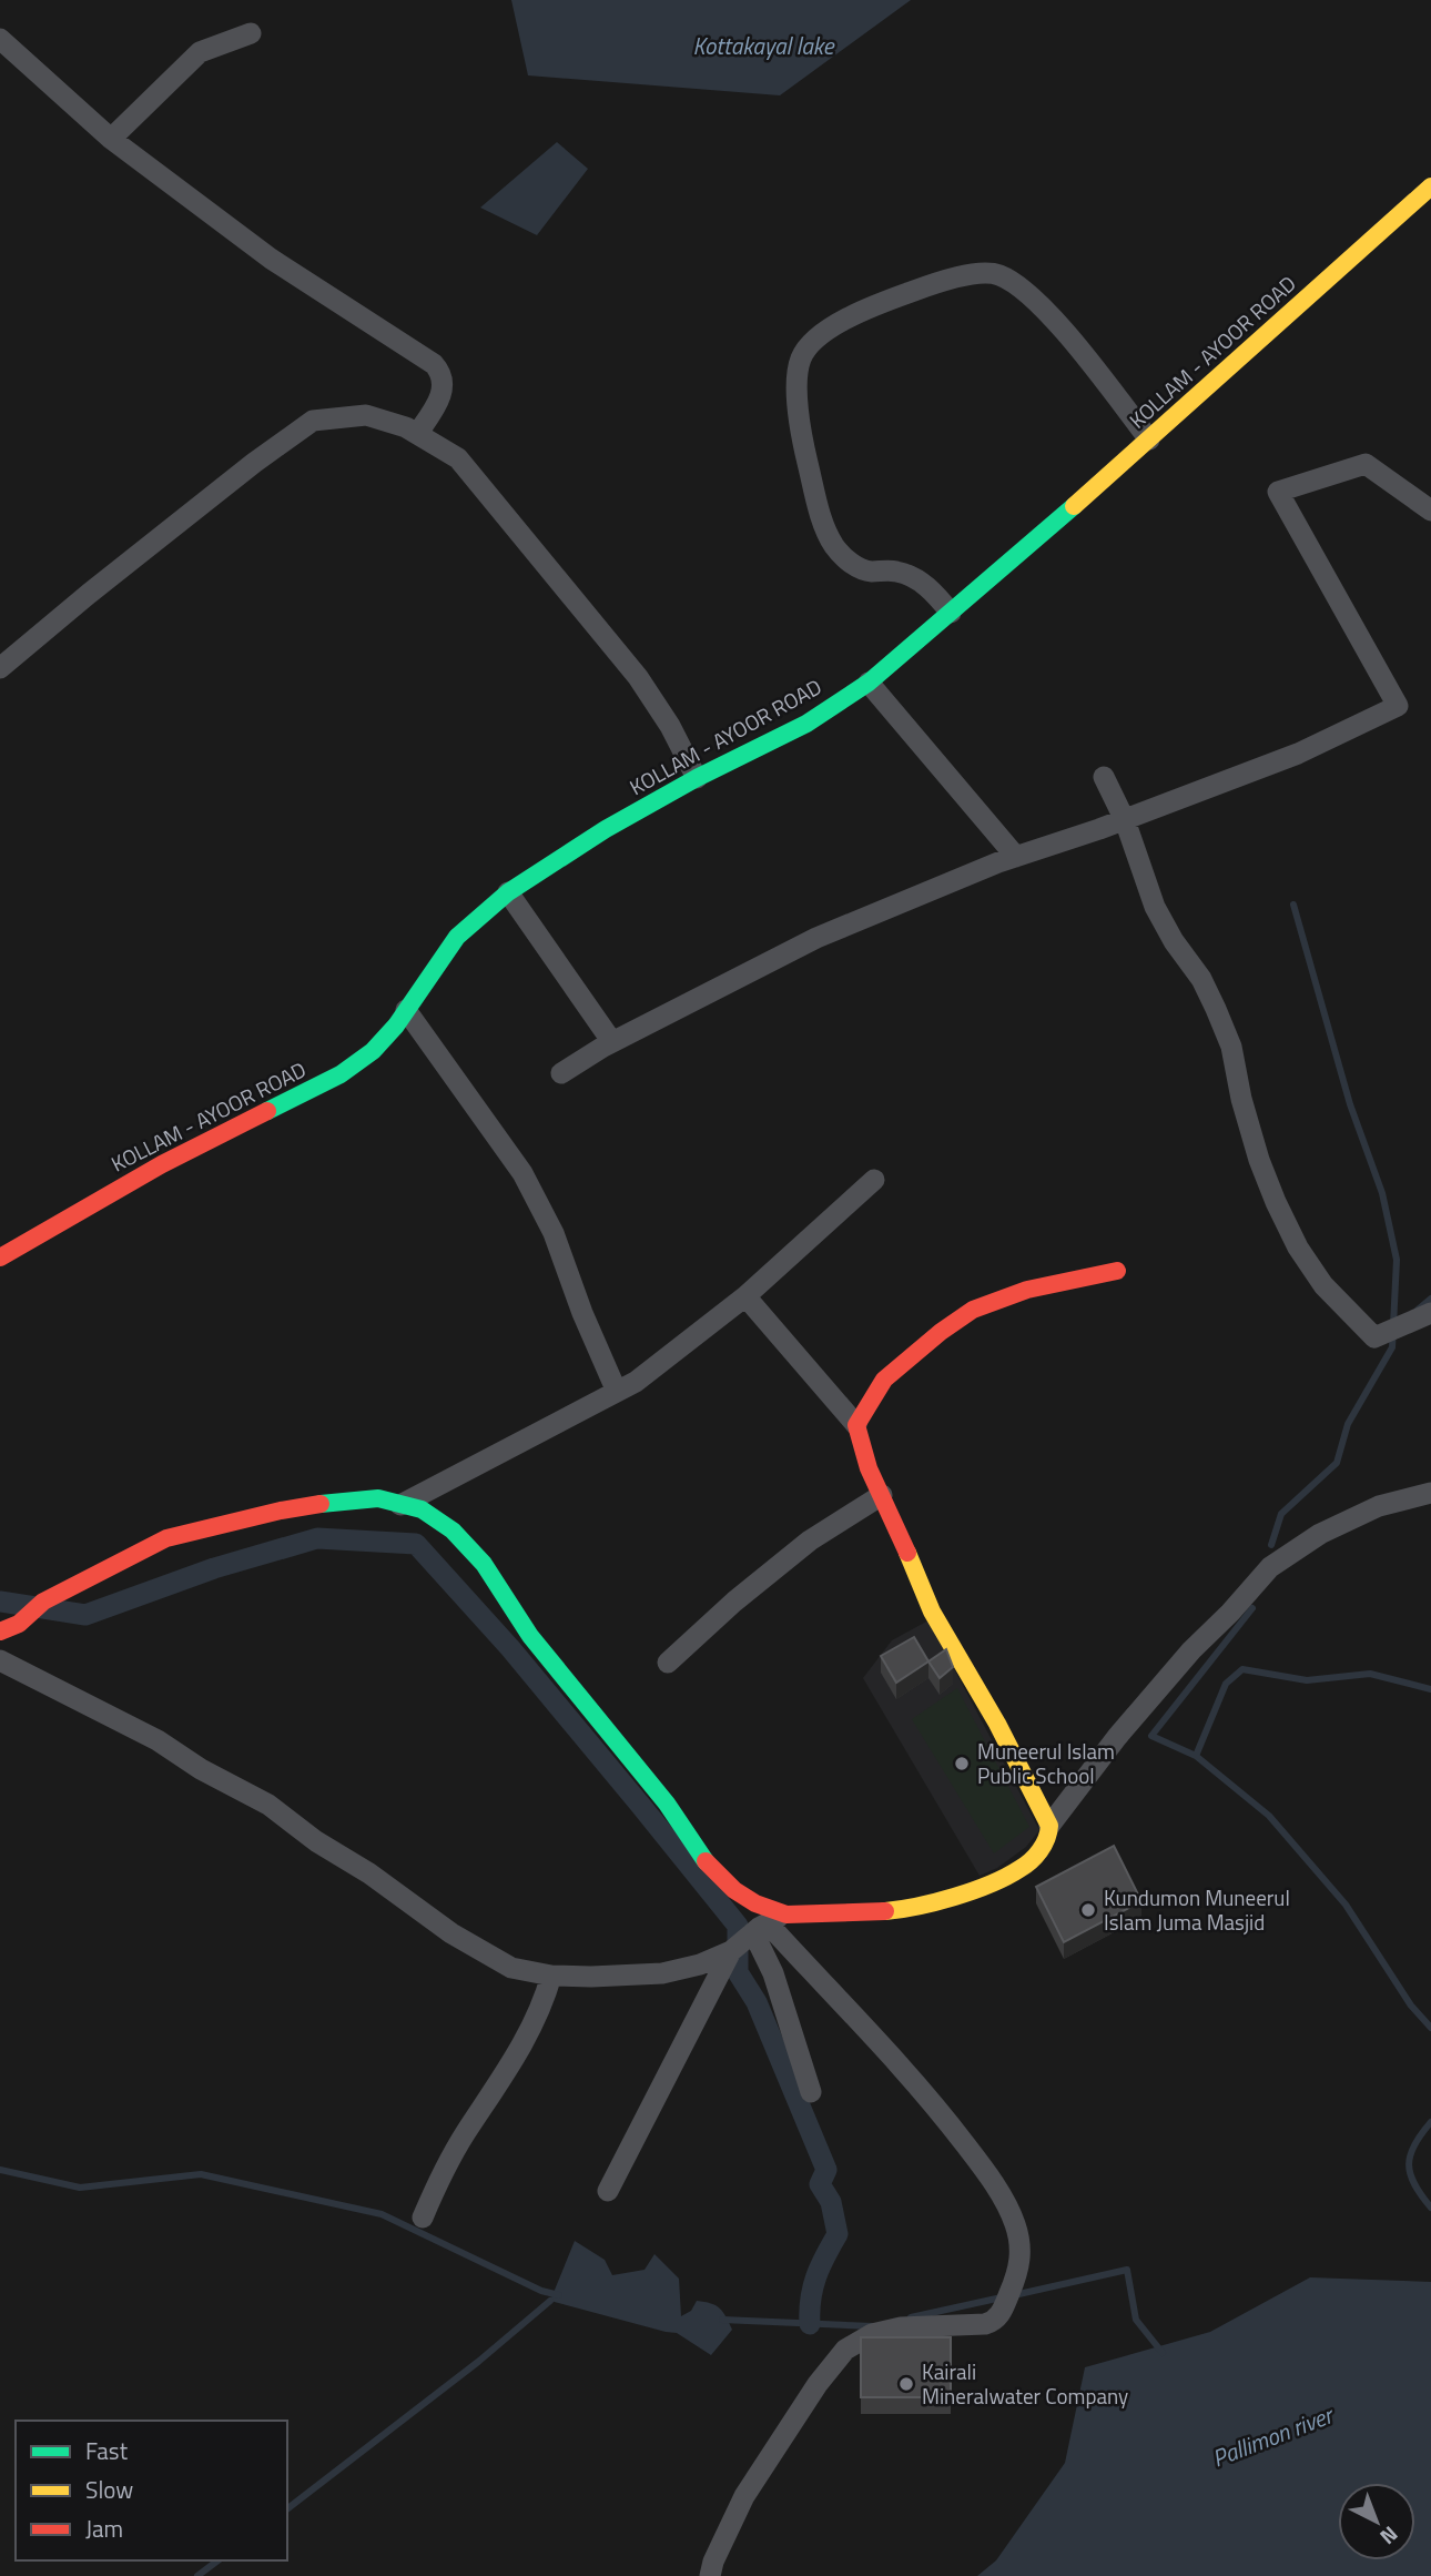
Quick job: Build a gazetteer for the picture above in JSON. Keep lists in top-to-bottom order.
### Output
{
  "streets": {
    "street": ["KOLLAM - AYOOR ROAD"]
  },
  "water": ["Kottakayal lake", "Pallimon river"],
  "places": ["Muneerul Islam Public School", "Kundumon Muneerul Islam Juma Masjid", "Kairali Mineralwater Company"],
  "legend": ["Fast", "Slow", "Jam"],
  "north": "bottom right"
}
